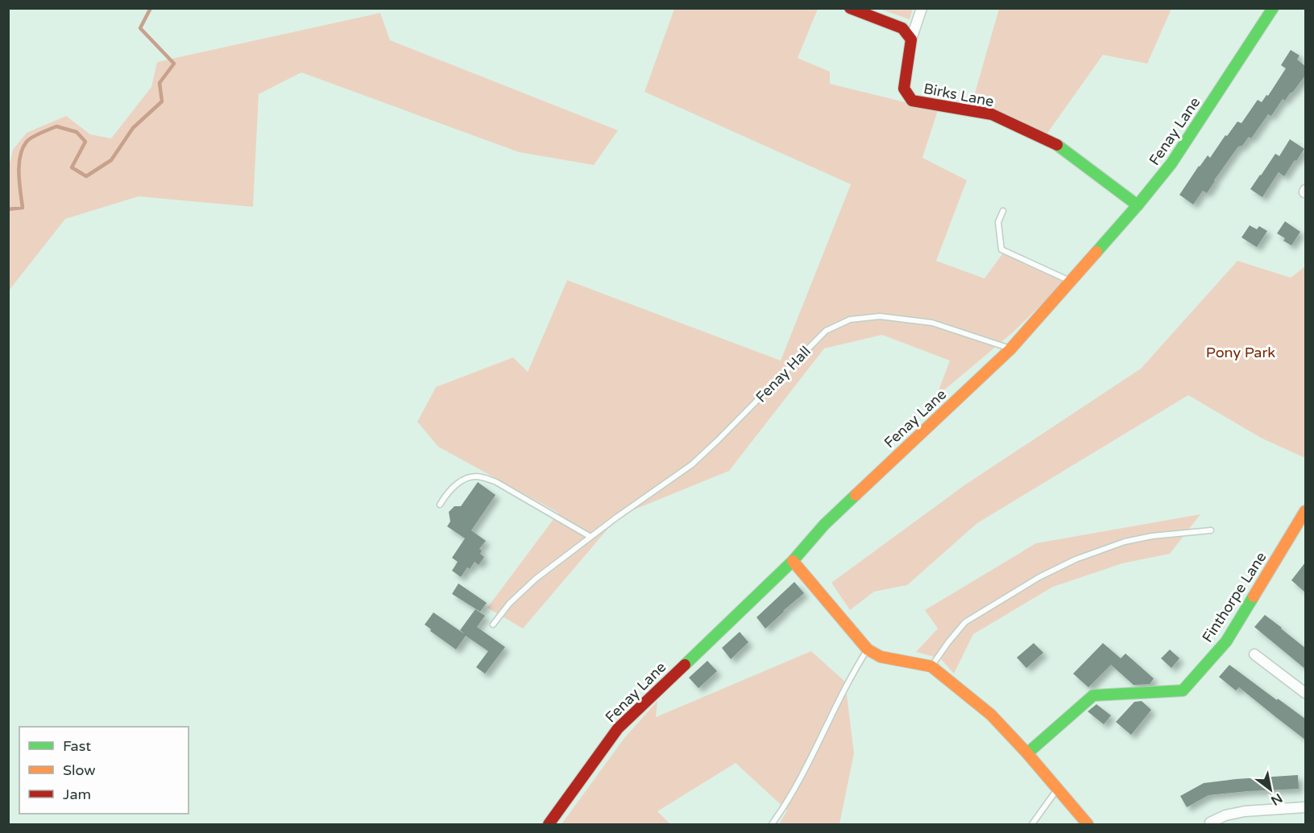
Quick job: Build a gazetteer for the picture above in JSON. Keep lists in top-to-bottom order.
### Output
{
  "streets": {
    "street": ["Birks Lane", "Fenay Lane", "Finthorpe Lane"],
    "lane": ["Fenay Hall"]
  },
  "crossings": [
    ["Birks Lane", "Fenay Lane"],
    ["Fenay Lane", "Fenay Hall"]
  ],
  "parks": ["Pony Park"],
  "legend": ["Fast", "Slow", "Jam"],
  "north": "bottom right"
}
